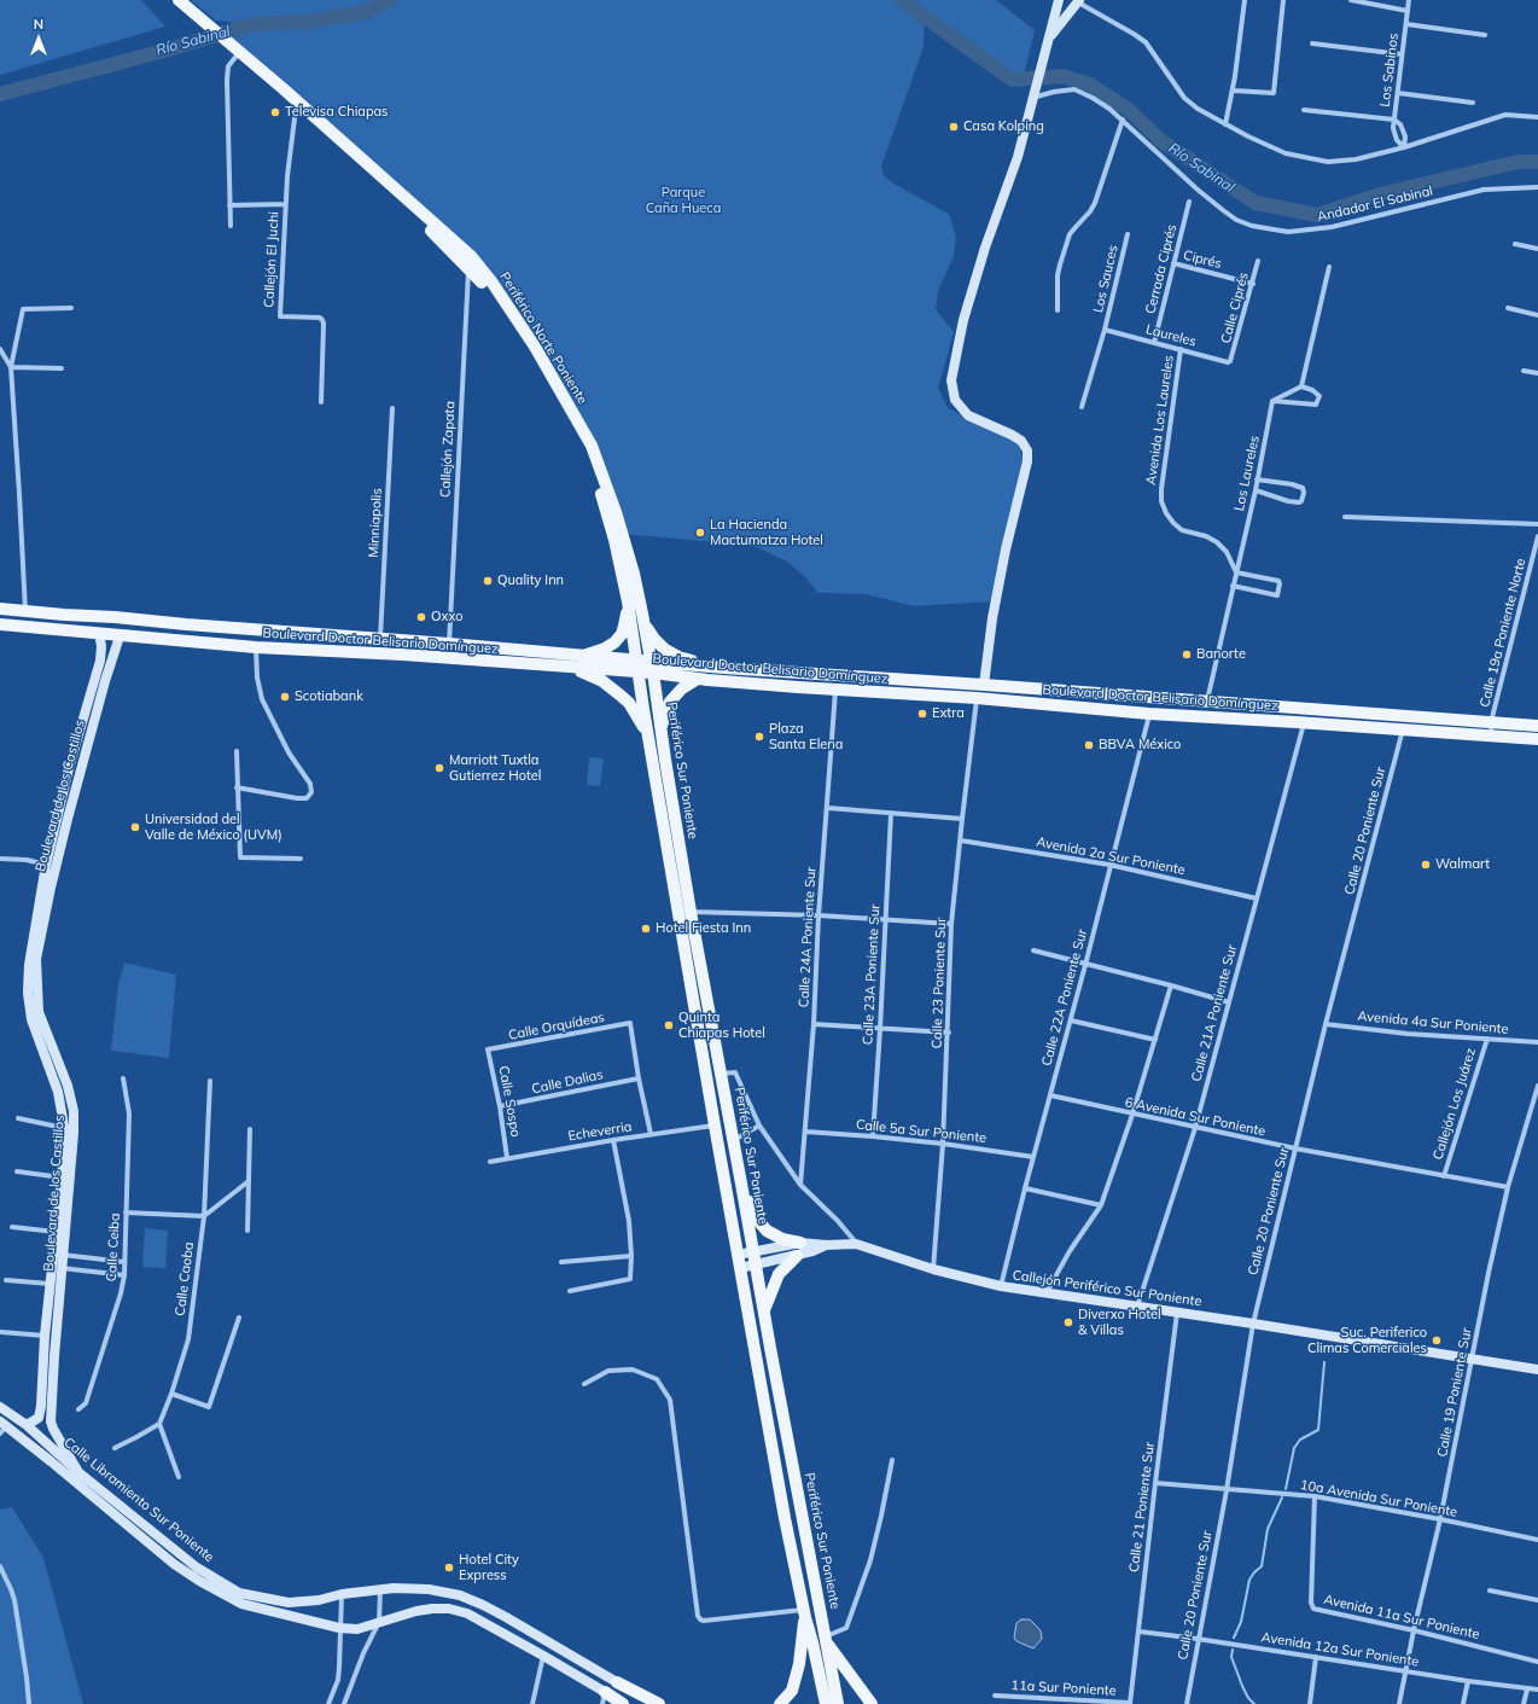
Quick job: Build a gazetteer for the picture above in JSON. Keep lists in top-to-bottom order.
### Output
{
  "streets": {
    "main road": [
      "Periférico Norte Poniente",
      "Boulevard Doctor Belisario Domínguez",
      "Periférico Sur Poniente",
      "Boulevard de los Castillos",
      "Callejón Periférico Sur Poniente",
      "Calle Libramiento Sur Poniente"
    ],
    "street": [
      "Los Sabinos",
      "Andador El Sabinal",
      "Callejón El Juchi",
      "Ciprés",
      "Cerrada Ciprés",
      "Los Sauces",
      "Calle Ciprés",
      "Laureles",
      "Avenida Los Laureles",
      "Callejón Zapata",
      "Los Laureles",
      "Minniapolis",
      "Calle 19a Poniente Norte",
      "Calle 20 Poniente Sur",
      "Avenida 2a Sur Poniente",
      "Calle 24A Poniente Sur",
      "Calle 23A Poniente Sur",
      "Calle 23 Poniente Sur",
      "Calle 22A Poniente Sur",
      "Calle 21A Poniente Sur",
      "Avenida 4a Sur Poniente",
      "Calle Orquídeas",
      "Calle Dalias",
      "Calle Sospo",
      "Callejón Los Juárez",
      "6 Avenida Sur Poniente",
      "Echeverria",
      "Calle 5a Sur Poniente",
      "Calle Ceiba",
      "Calle Caoba",
      "Calle 19 Poniente Sur",
      "10a Avenida Sur Poniente",
      "Calle 21 Poniente Sur",
      "Avenida 11a Sur Poniente",
      "Avenida 12a Sur Poniente",
      "11a Sur Poniente"
    ]
  },
  "crossings": [
    ["Callejón El Juchi", "Periférico Norte Poniente"],
    ["Ciprés", "Cerrada Ciprés"],
    ["Ciprés", "Calle Ciprés"],
    ["Cerrada Ciprés", "Laureles"],
    ["Los Sauces", "Laureles"],
    ["Calle Ciprés", "Laureles"],
    ["Laureles", "Avenida Los Laureles"],
    ["Periférico Norte Poniente", "Callejón Zapata"],
    ["Periférico Norte Poniente", "Boulevard Doctor Belisario Domínguez"],
    ["Periférico Norte Poniente", "Periférico Sur Poniente"],
    ["Avenida Los Laureles", "Los Laureles"],
    ["Callejón Zapata", "Boulevard Doctor Belisario Domínguez"],
    ["Los Laureles", "Boulevard Doctor Belisario Domínguez"],
    ["Minniapolis", "Boulevard Doctor Belisario Domínguez"],
    ["Calle 19a Poniente Norte", "Boulevard Doctor Belisario Domínguez"],
    ["Boulevard Doctor Belisario Domínguez", "Periférico Sur Poniente"],
    ["Boulevard Doctor Belisario Domínguez", "Boulevard de los Castillos"],
    ["Boulevard Doctor Belisario Domínguez", "Calle 20 Poniente Sur"],
    ["Boulevard Doctor Belisario Domínguez", "Calle 24A Poniente Sur"],
    ["Boulevard Doctor Belisario Domínguez", "Calle 23 Poniente Sur"],
    ["Boulevard Doctor Belisario Domínguez", "Calle 22A Poniente Sur"],
    ["Boulevard Doctor Belisario Domínguez", "Calle 21A Poniente Sur"],
    ["Periférico Sur Poniente", "Echeverria"],
    ["Periférico Sur Poniente", "Callejón Periférico Sur Poniente"],
    ["Boulevard de los Castillos", "Calle Libramiento Sur Poniente"],
    ["Calle 20 Poniente Sur", "Avenida 4a Sur Poniente"],
    ["Calle 20 Poniente Sur", "6 Avenida Sur Poniente"],
    ["Calle 20 Poniente Sur", "Callejón Periférico Sur Poniente"],
    ["Calle 20 Poniente Sur", "10a Avenida Sur Poniente"],
    ["Calle 20 Poniente Sur", "Avenida 12a Sur Poniente"],
    ["Avenida 2a Sur Poniente", "Calle 23 Poniente Sur"],
    ["Avenida 2a Sur Poniente", "Calle 22A Poniente Sur"],
    ["Avenida 2a Sur Poniente", "Calle 21A Poniente Sur"],
    ["Calle 24A Poniente Sur", "Calle 5a Sur Poniente"],
    ["Calle 23A Poniente Sur", "Calle 5a Sur Poniente"],
    ["Calle 23 Poniente Sur", "Calle 5a Sur Poniente"],
    ["Calle 23 Poniente Sur", "Callejón Periférico Sur Poniente"],
    ["Calle 22A Poniente Sur", "6 Avenida Sur Poniente"],
    ["Calle 22A Poniente Sur", "Calle 5a Sur Poniente"],
    ["Calle 22A Poniente Sur", "Callejón Periférico Sur Poniente"],
    ["Calle 21A Poniente Sur", "6 Avenida Sur Poniente"],
    ["Calle 21A Poniente Sur", "Callejón Periférico Sur Poniente"],
    ["Avenida 4a Sur Poniente", "Callejón Los Juárez"],
    ["Calle Orquídeas", "Calle Dalias"],
    ["Calle Orquídeas", "Calle Sospo"],
    ["Calle Dalias", "Calle Sospo"],
    ["Calle Sospo", "Echeverria"],
    ["Callejón Los Juárez", "6 Avenida Sur Poniente"],
    ["6 Avenida Sur Poniente", "Calle 19 Poniente Sur"],
    ["Callejón Periférico Sur Poniente", "Calle 19 Poniente Sur"],
    ["Callejón Periférico Sur Poniente", "Calle 21 Poniente Sur"],
    ["Calle 19 Poniente Sur", "10a Avenida Sur Poniente"],
    ["Calle 19 Poniente Sur", "Avenida 11a Sur Poniente"],
    ["Calle 19 Poniente Sur", "Avenida 12a Sur Poniente"],
    ["10a Avenida Sur Poniente", "Calle 21 Poniente Sur"],
    ["10a Avenida Sur Poniente", "Avenida 11a Sur Poniente"],
    ["Calle 21 Poniente Sur", "Avenida 12a Sur Poniente"],
    ["Calle 21 Poniente Sur", "11a Sur Poniente"]
  ],
  "water": ["Río Sabinal"],
  "parks": ["Parque Caña Hueca"],
  "places": [
    "Televisa Chiapas",
    "Casa Kolping",
    "La Hacienda Mactumatza Hotel",
    "Quality Inn",
    "Oxxo",
    "Banorte",
    "Scotiabank",
    "Extra",
    "Plaza Santa Elena",
    "BBVA México",
    "Marriott Tuxtla Gutierrez Hotel",
    "Universidad del Valle de México (UVM)",
    "Walmart",
    "Hotel Fiesta Inn",
    "Quinta Chiapas Hotel",
    "Diverxo Hotel & Villas",
    "Suc. Periferico Climas Comerciales",
    "Hotel City Express"
  ],
  "north": "top"
}
